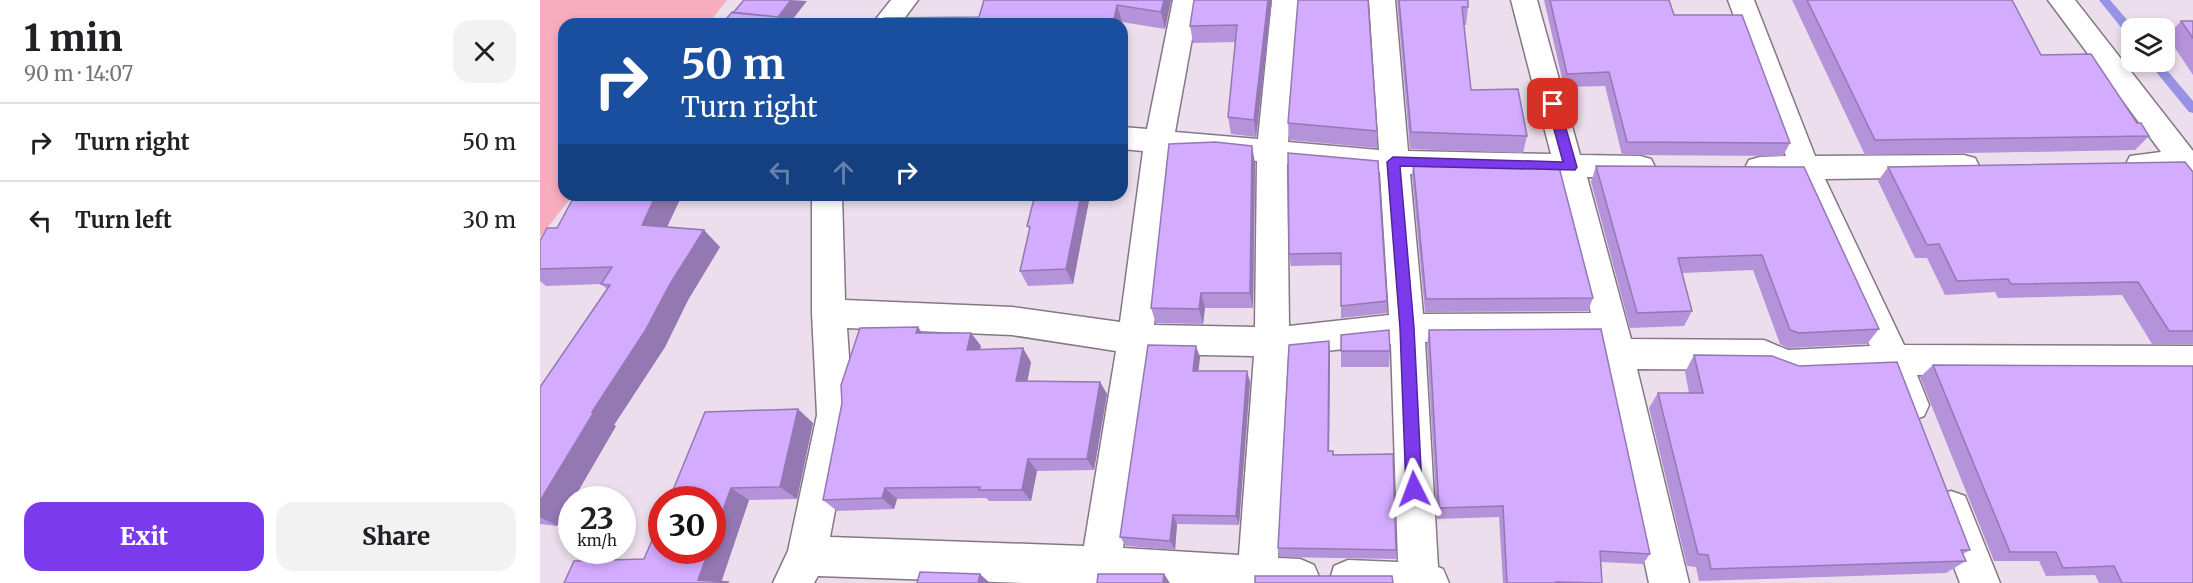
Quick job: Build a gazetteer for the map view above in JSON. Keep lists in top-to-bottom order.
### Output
{
  "page": {
    "heading": ["1 min", "90 m · 14:07"],
    "turn": ["50 m", "Turn right"],
    "list": [
      {
        "name": "Turn right",
        "value": "50 m"
      },
      {
        "name": "Turn left",
        "value": "30 m"
      }
    ],
    "speed": "23 km/h",
    "limit": "30",
    "buttons": ["Exit", "Share"]
  }
}
